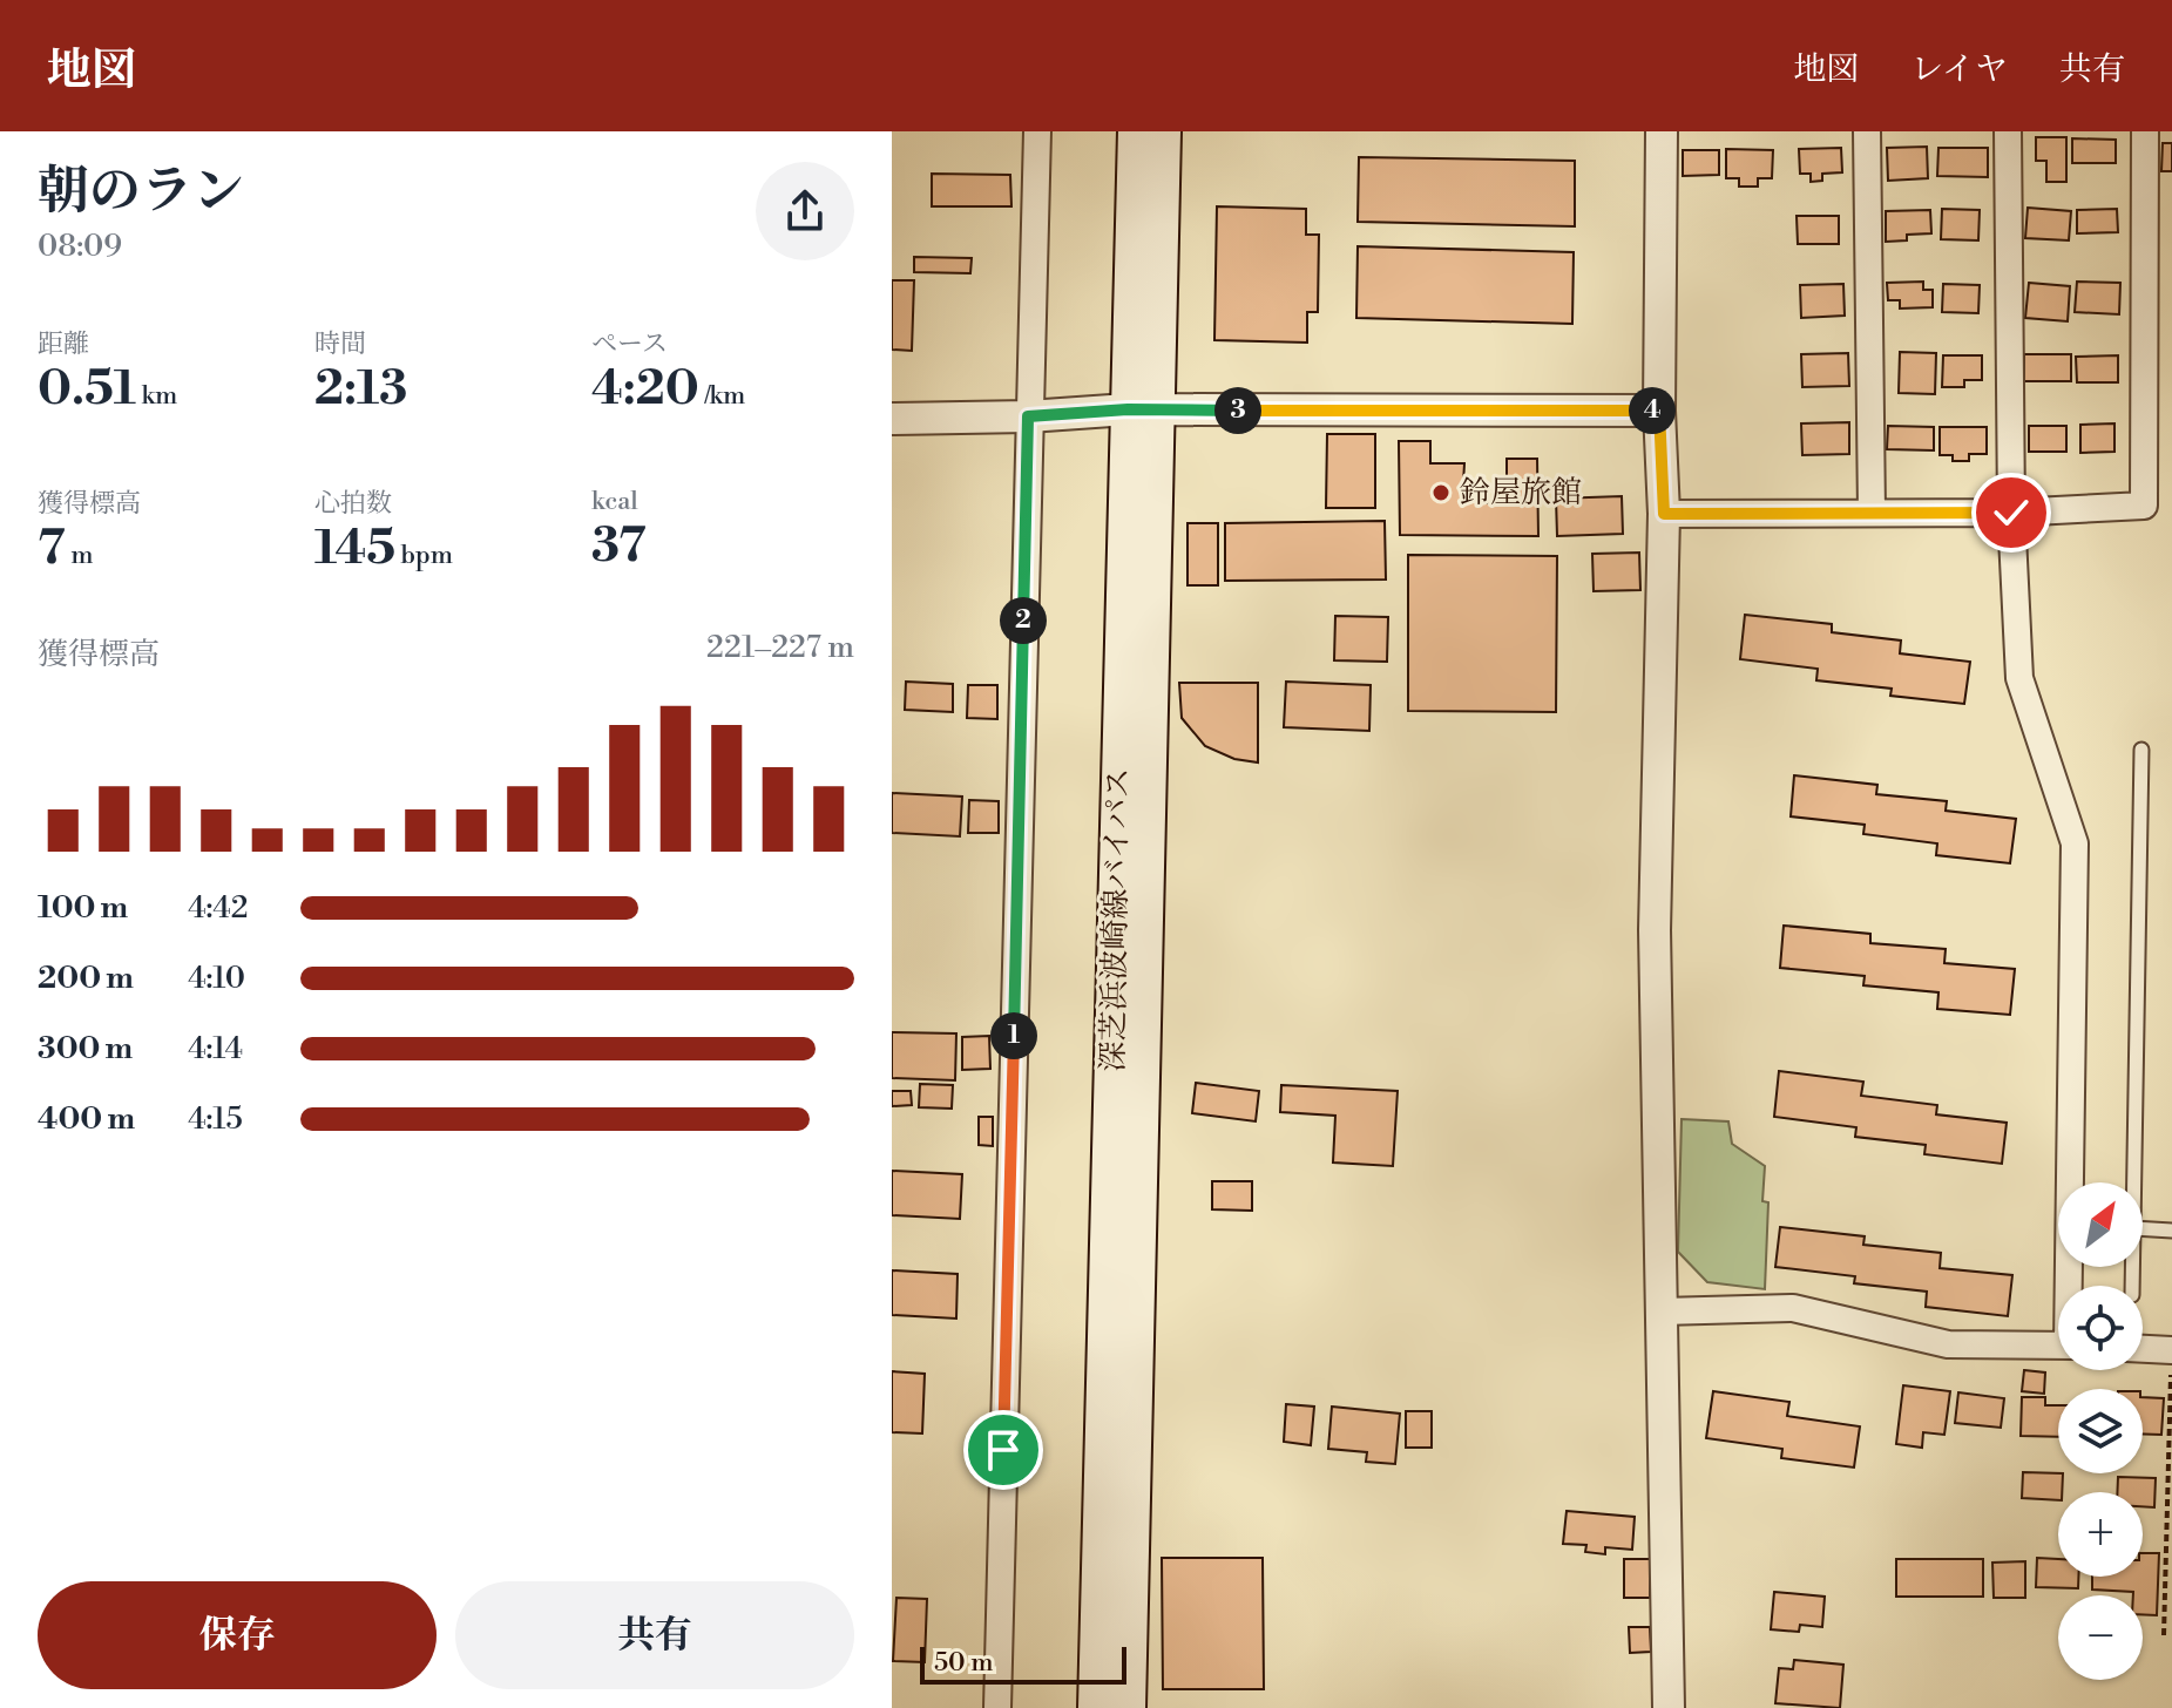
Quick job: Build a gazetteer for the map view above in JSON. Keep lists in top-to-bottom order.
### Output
{
  "streets": {
    "main road": ["深芝浜波崎線バイパス"]
  },
  "places": ["鈴屋旅館"],
  "scale_bar": "50 m",
  "north": "top right",
  "page": {
    "header": "地図",
    "nav": ["地図", "レイヤ", "共有"],
    "heading": ["朝のラン", "08:09"],
    "stats": [
      ["距離", "0.51 km"],
      ["時間", "2:13"],
      ["ペース", "4:20 /km"],
      ["獲得標高", "7 m"],
      ["心拍数", "145 bpm"],
      ["kcal", "37"]
    ],
    "pins": [
      "3",
      "4",
      "2",
      "1"
    ],
    "chart": ["獲得標高", "221–227 m"],
    "list": [
      {
        "name": "100 m",
        "note": "4:42"
      },
      {
        "name": "200 m",
        "note": "4:10"
      },
      {
        "name": "300 m",
        "note": "4:14"
      },
      {
        "name": "400 m",
        "note": "4:15"
      }
    ],
    "map_buttons": ["+", "−"],
    "buttons": ["保存", "共有"],
    "scale": "50 m"
  }
}
